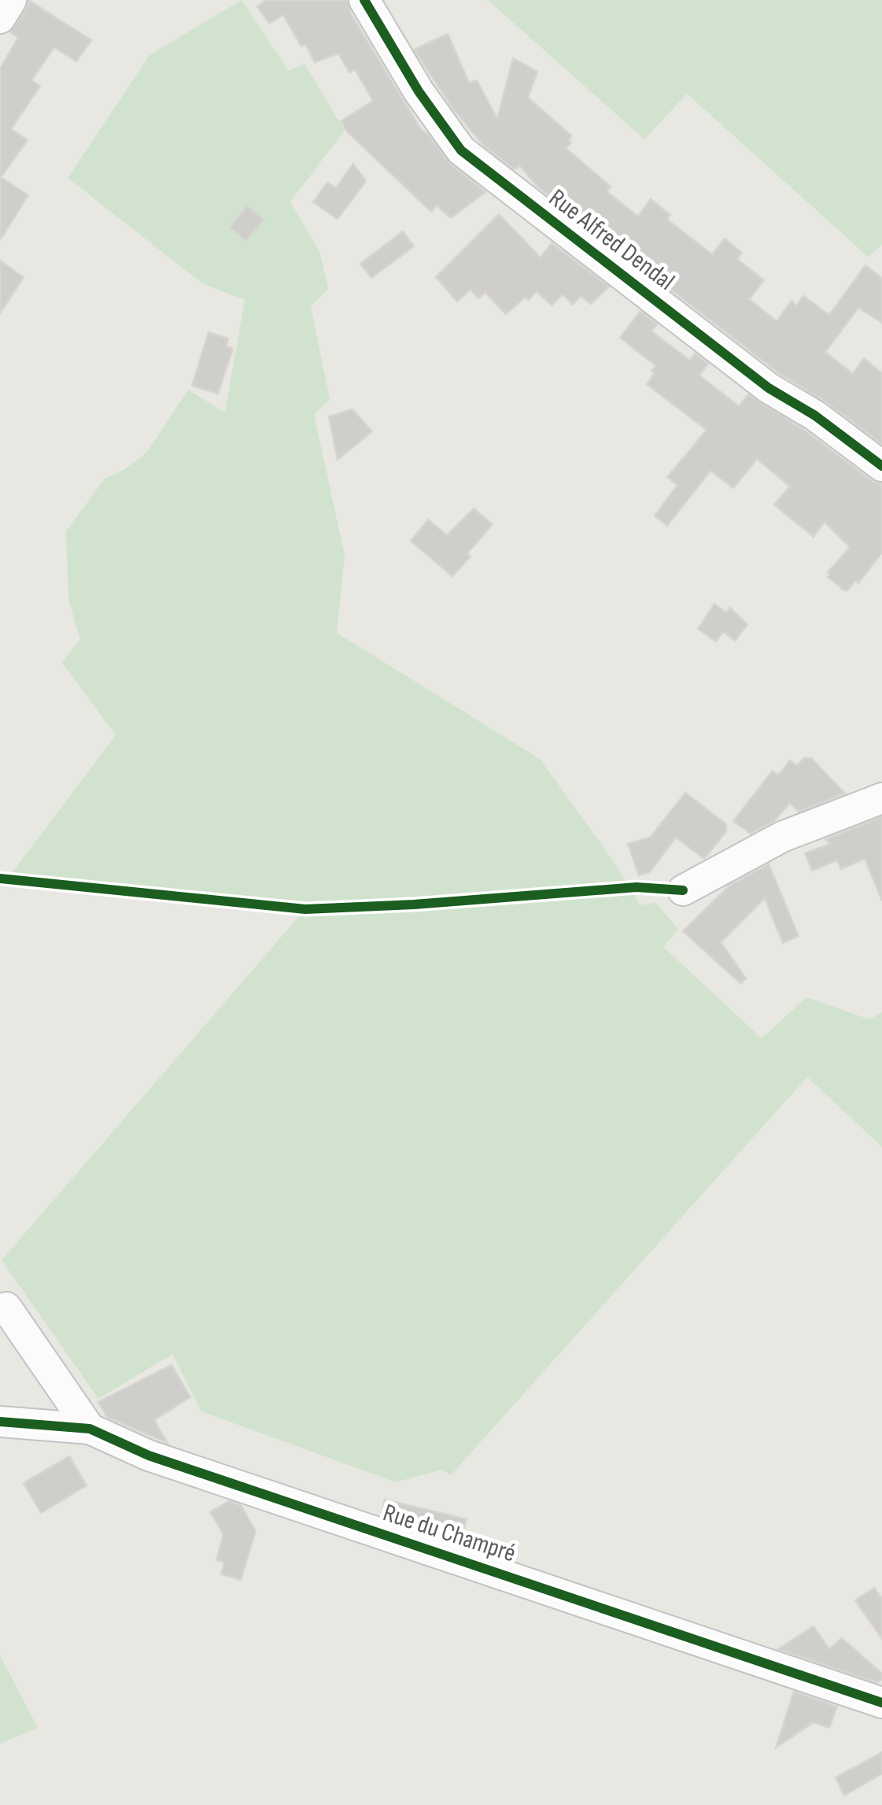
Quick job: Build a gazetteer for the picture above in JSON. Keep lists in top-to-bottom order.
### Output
{
  "streets": {
    "street": ["Rue Alfred Dendal", "Rue du Champré"]
  }
}
